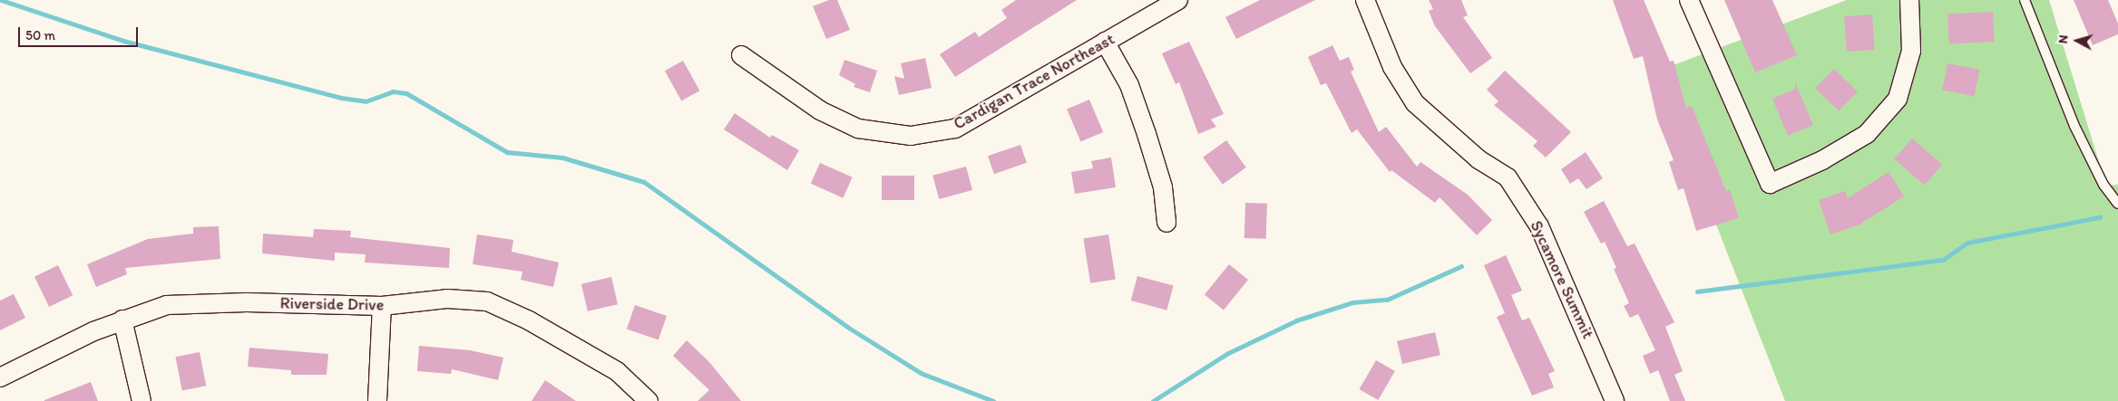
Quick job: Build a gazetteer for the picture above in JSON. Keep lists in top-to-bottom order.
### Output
{
  "streets": {
    "street": ["Cardigan Trace Northeast", "Sycamore Summit", "Riverside Drive"]
  },
  "scale_bar": "50 m",
  "north": "left"
}
